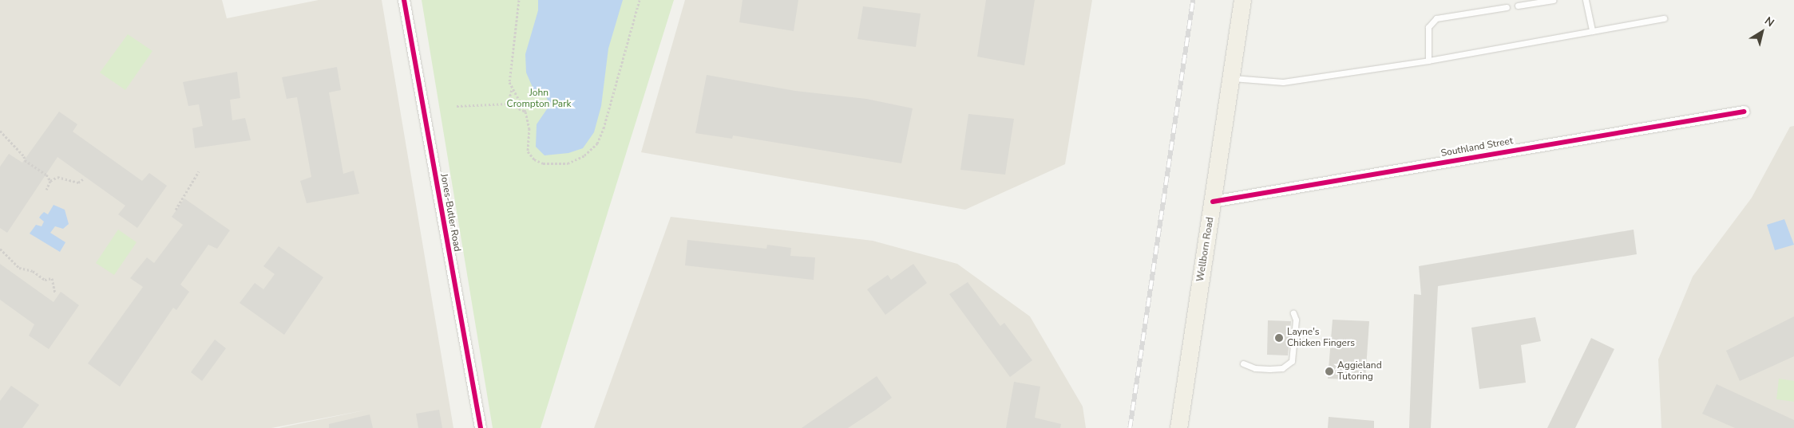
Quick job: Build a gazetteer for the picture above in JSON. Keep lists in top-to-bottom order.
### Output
{
  "streets": {
    "main road": ["Wellborn Road"],
    "street": ["Southland Street", "Jones-Butler Road"]
  },
  "crossings": [
    ["Southland Street", "Wellborn Road"]
  ],
  "parks": ["John Crompton Park"],
  "places": ["Layne's Chicken Fingers", "Aggieland Tutoring"],
  "north": "top right"
}
